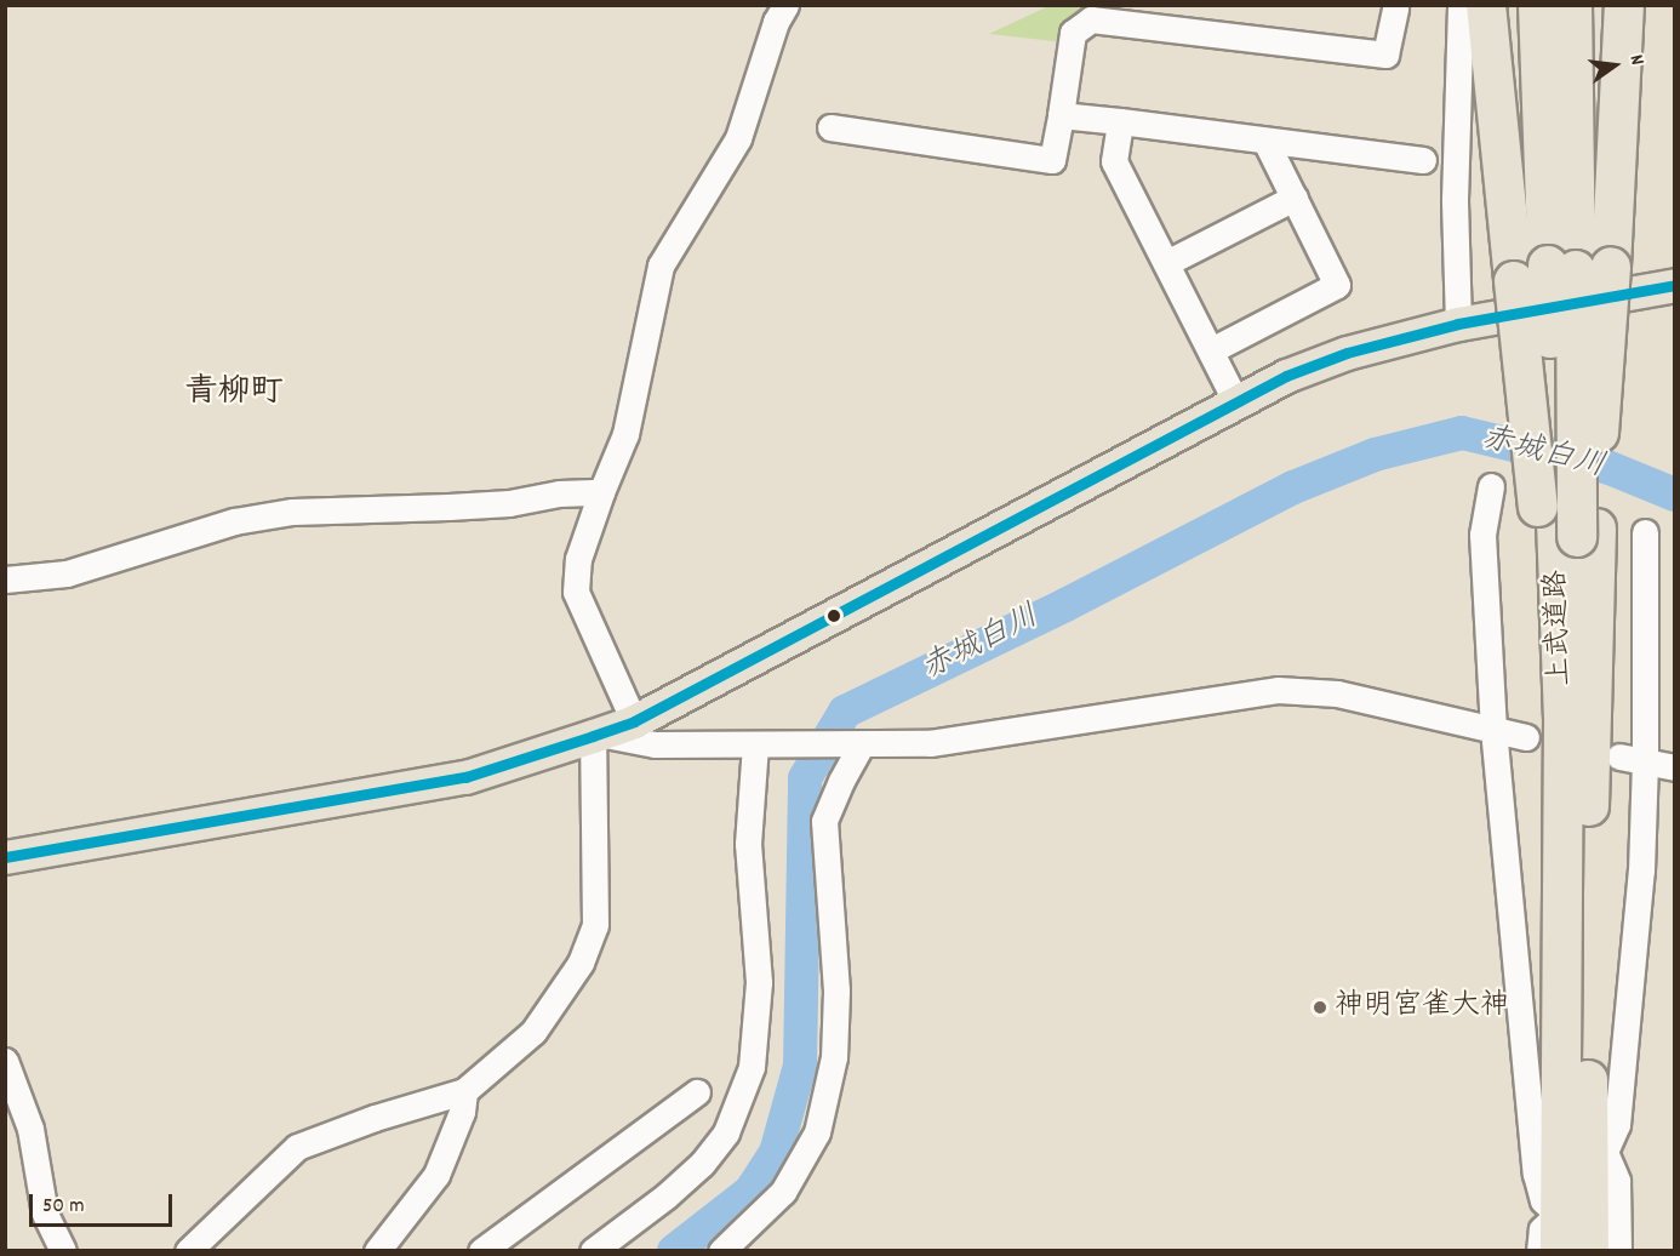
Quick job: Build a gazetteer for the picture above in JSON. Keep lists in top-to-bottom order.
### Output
{
  "streets": {
    "highway": ["上武道路"]
  },
  "districts": ["青柳町"],
  "water": ["赤城白川"],
  "places": ["神明宮雀大神"],
  "scale_bar": "50 m",
  "north": "right"
}
